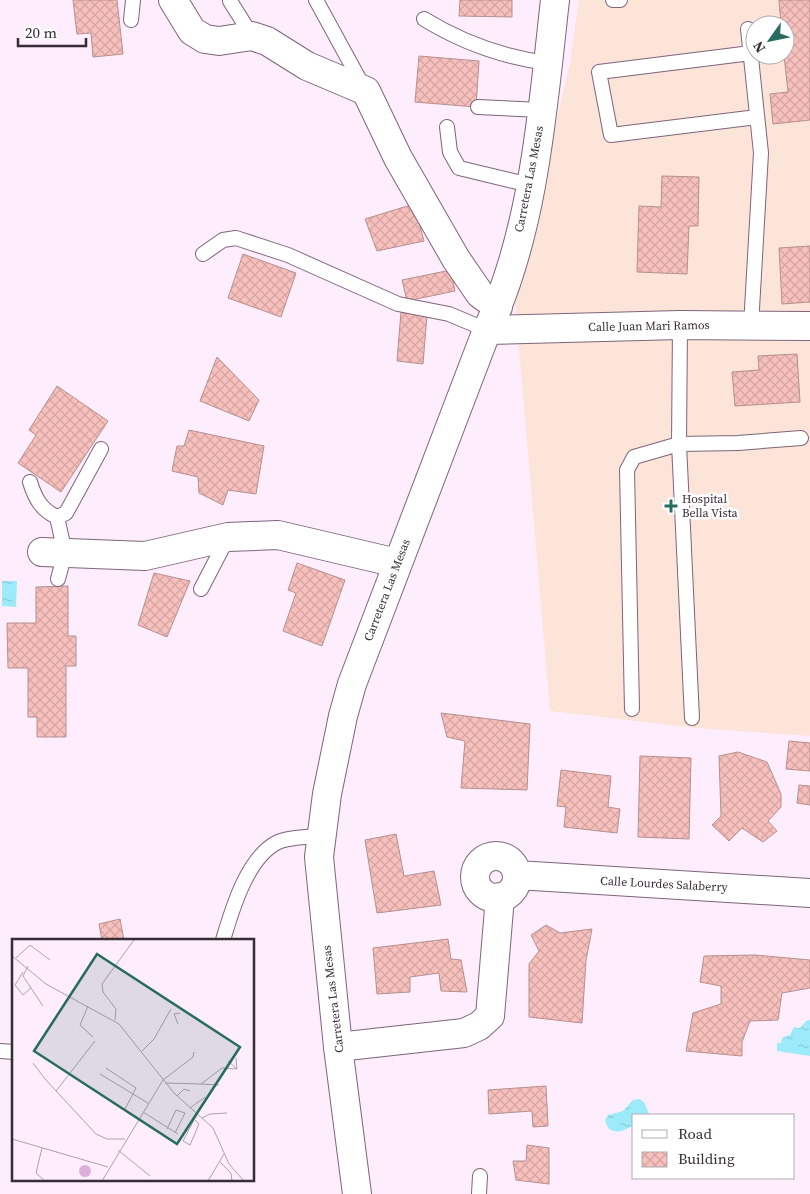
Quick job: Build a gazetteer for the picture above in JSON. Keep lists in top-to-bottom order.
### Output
{
  "streets": {
    "street": ["Carretera Las Mesas", "Calle Juan Mari Ramos", "Calle Lourdes Salaberry"]
  },
  "crossings": [
    ["Carretera Las Mesas", "Calle Juan Mari Ramos"]
  ],
  "places": {
    "health": ["Hospital Bella Vista"]
  },
  "legend": ["Road", "Building"],
  "scale_bar": "20 m",
  "north": "bottom left"
}
